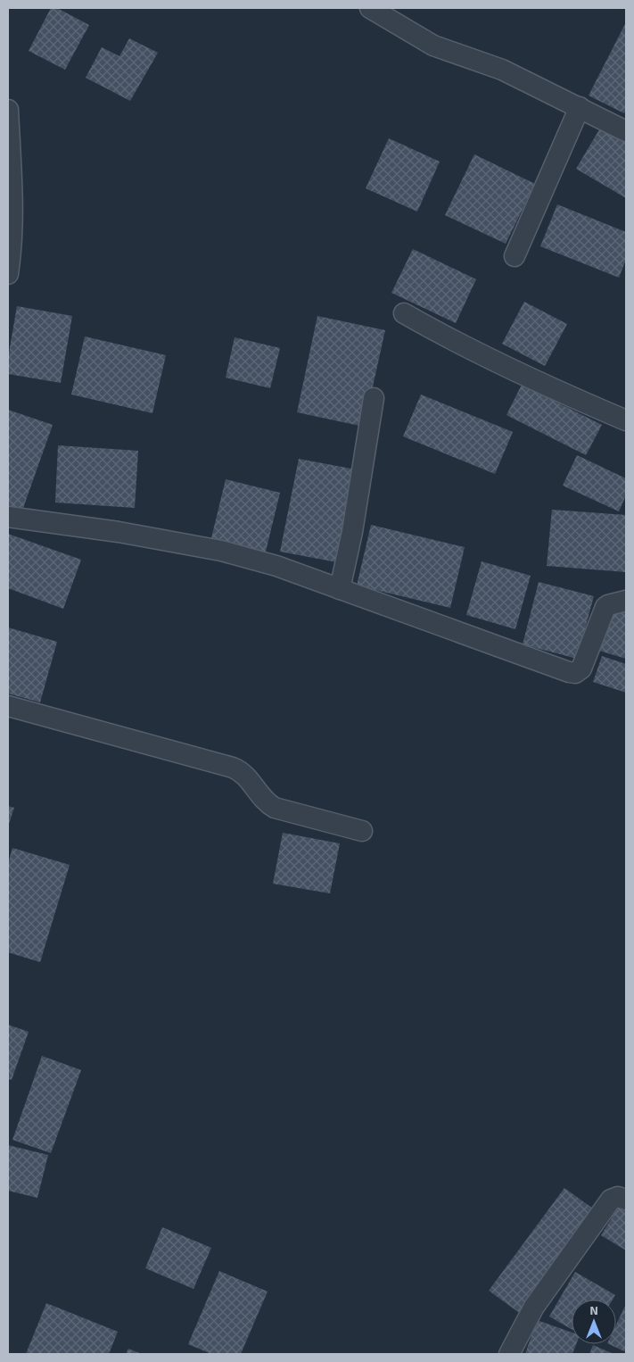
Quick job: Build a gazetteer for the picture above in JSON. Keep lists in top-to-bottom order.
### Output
{
  "north": "top"
}
